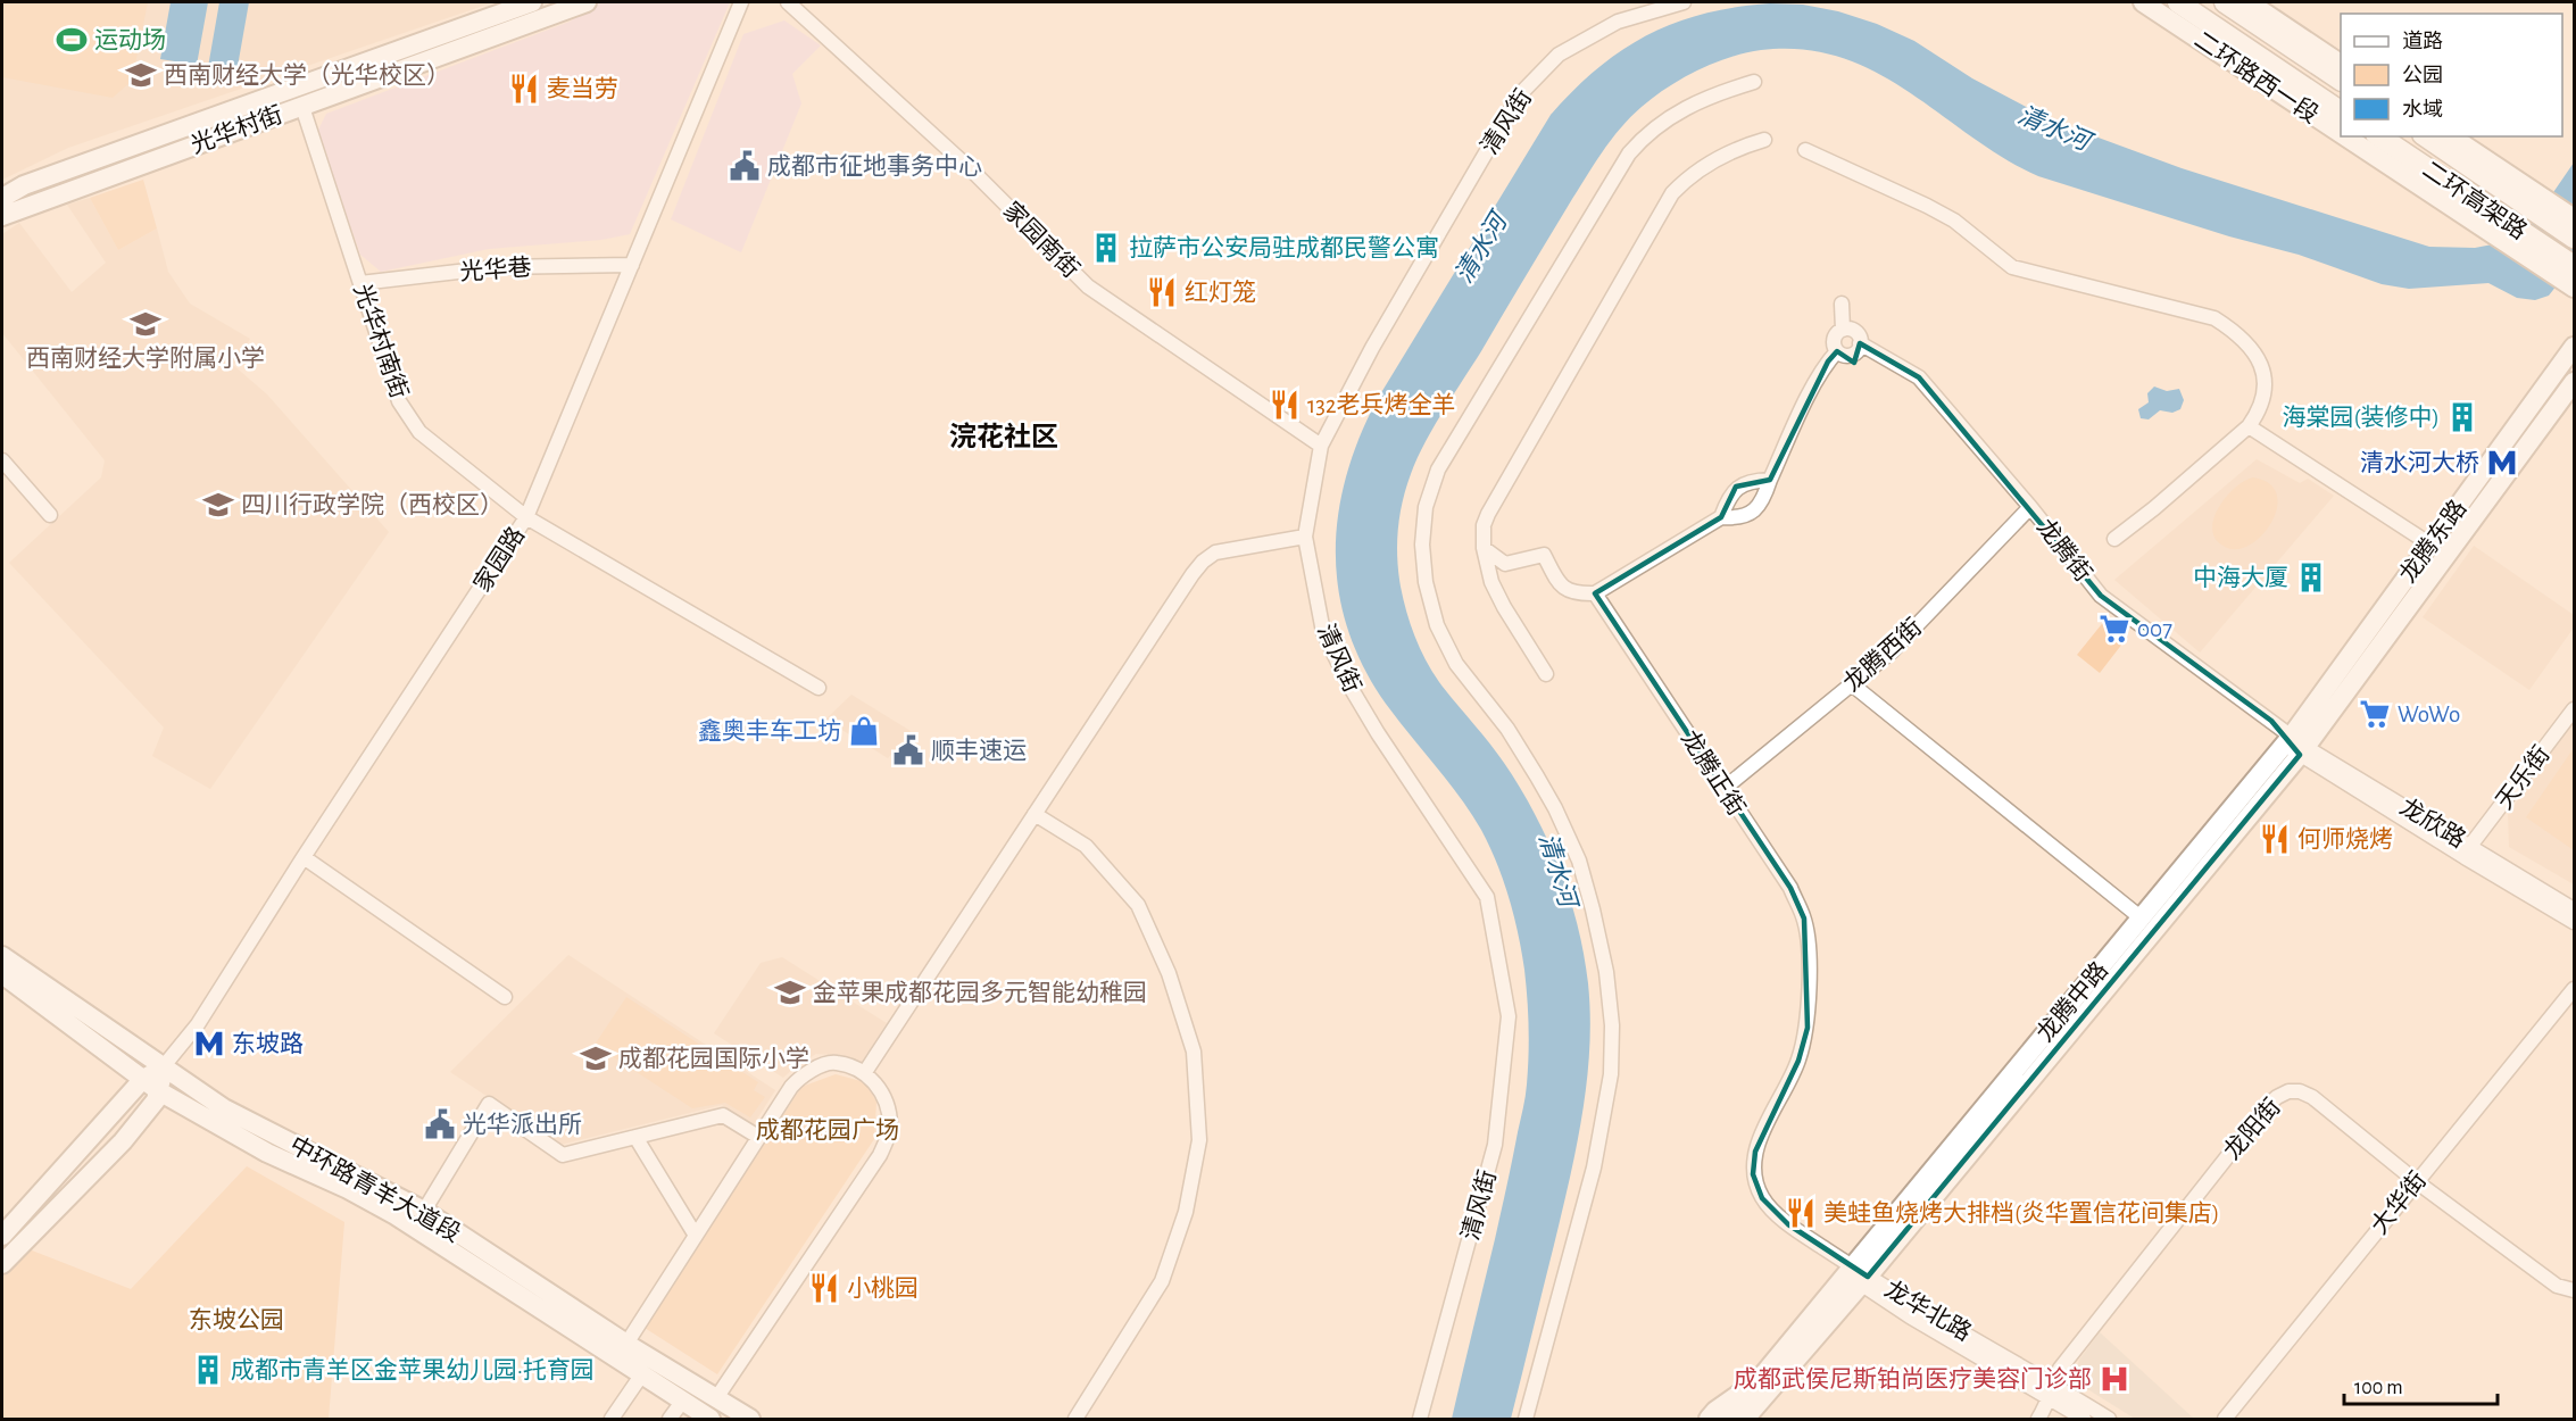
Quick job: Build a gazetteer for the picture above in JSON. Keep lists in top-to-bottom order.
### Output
{
  "streets": {
    "highway": ["二环高架路"],
    "main road": [
      "二环路西一段",
      "光华村街",
      "龙腾东路",
      "龙腾中路",
      "中环路青羊大道段"
    ],
    "street": [
      "清风街",
      "家园南街",
      "光华巷",
      "光华村南街",
      "龙腾街",
      "家园路",
      "龙腾西街",
      "龙腾正街",
      "天乐街",
      "龙欣路",
      "龙阳街",
      "大华街",
      "龙华北路"
    ]
  },
  "crossings": [
    ["二环路西一段", "二环高架路"],
    ["清风街", "家园南街"],
    ["光华村街", "光华村南街"],
    ["光华巷", "光华村南街"],
    ["光华巷", "家园路"],
    ["光华村南街", "家园路"],
    ["龙腾东路", "龙腾街"],
    ["龙腾东路", "龙欣路"],
    ["龙腾东路", "龙腾中路"],
    ["龙腾街", "龙腾西街"],
    ["龙腾街", "龙欣路"],
    ["龙腾街", "龙腾中路"],
    ["家园路", "中环路青羊大道段"],
    ["龙腾西街", "龙腾正街"],
    ["龙腾正街", "龙腾中路"],
    ["龙腾正街", "龙华北路"],
    ["天乐街", "龙欣路"],
    ["龙欣路", "龙腾中路"],
    ["龙腾中路", "龙华北路"],
    ["龙阳街", "大华街"],
    ["龙阳街", "龙华北路"]
  ],
  "districts": ["浣花社区"],
  "water": ["清水河"],
  "parks": ["成都花园广场", "东坡公园"],
  "places": {
    "sports": ["运动场"],
    "school or university": [
      "西南财经大学（光华校区）",
      "西南财经大学附属小学",
      "四川行政学院（西校区）",
      "金苹果成都花园多元智能幼稚园",
      "成都花园国际小学"
    ],
    "restaurant": [
      "麦当劳",
      "红灯笼",
      "132老兵烤全羊",
      "何师烧烤",
      "美蛙鱼烧烤大排档(炎华置信花间集店)",
      "小桃园"
    ],
    "public building": ["成都市征地事务中心", "顺丰速运", "光华派出所"],
    "building": [
      "拉萨市公安局驻成都民警公寓",
      "海棠园(装修中)",
      "中海大厦",
      "成都市青羊区金苹果幼儿园·托育园"
    ],
    "metro station": ["清水河大桥", "东坡路"],
    "supermarket": ["007", "WoWo"],
    "shop": ["鑫奥丰车工坊"],
    "hospital": ["成都武侯尼斯铂尚医疗美容门诊部"]
  },
  "legend": ["道路", "公园", "水域"],
  "scale_bar": "100 m"
}
